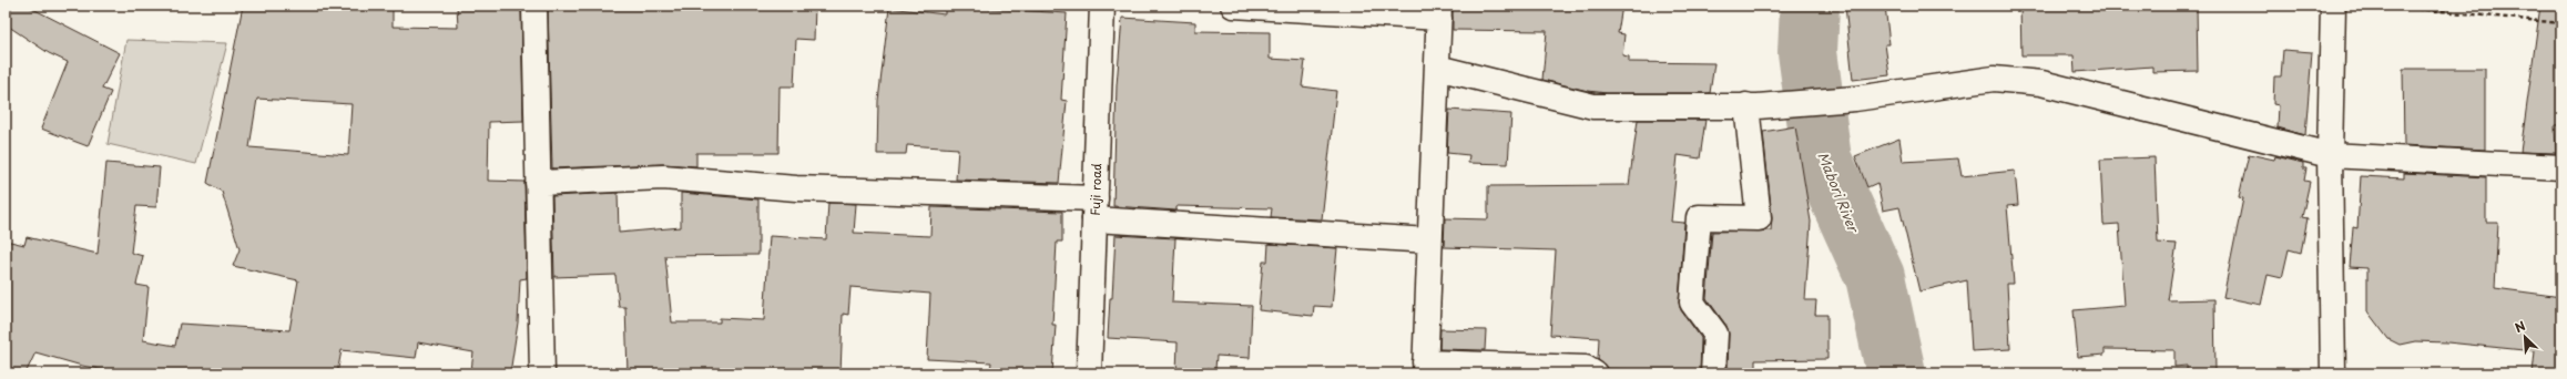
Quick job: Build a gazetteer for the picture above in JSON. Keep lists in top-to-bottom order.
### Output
{
  "streets": {
    "main road": ["Fuji road"]
  },
  "water": ["Mabori River"],
  "north": "top left"
}
